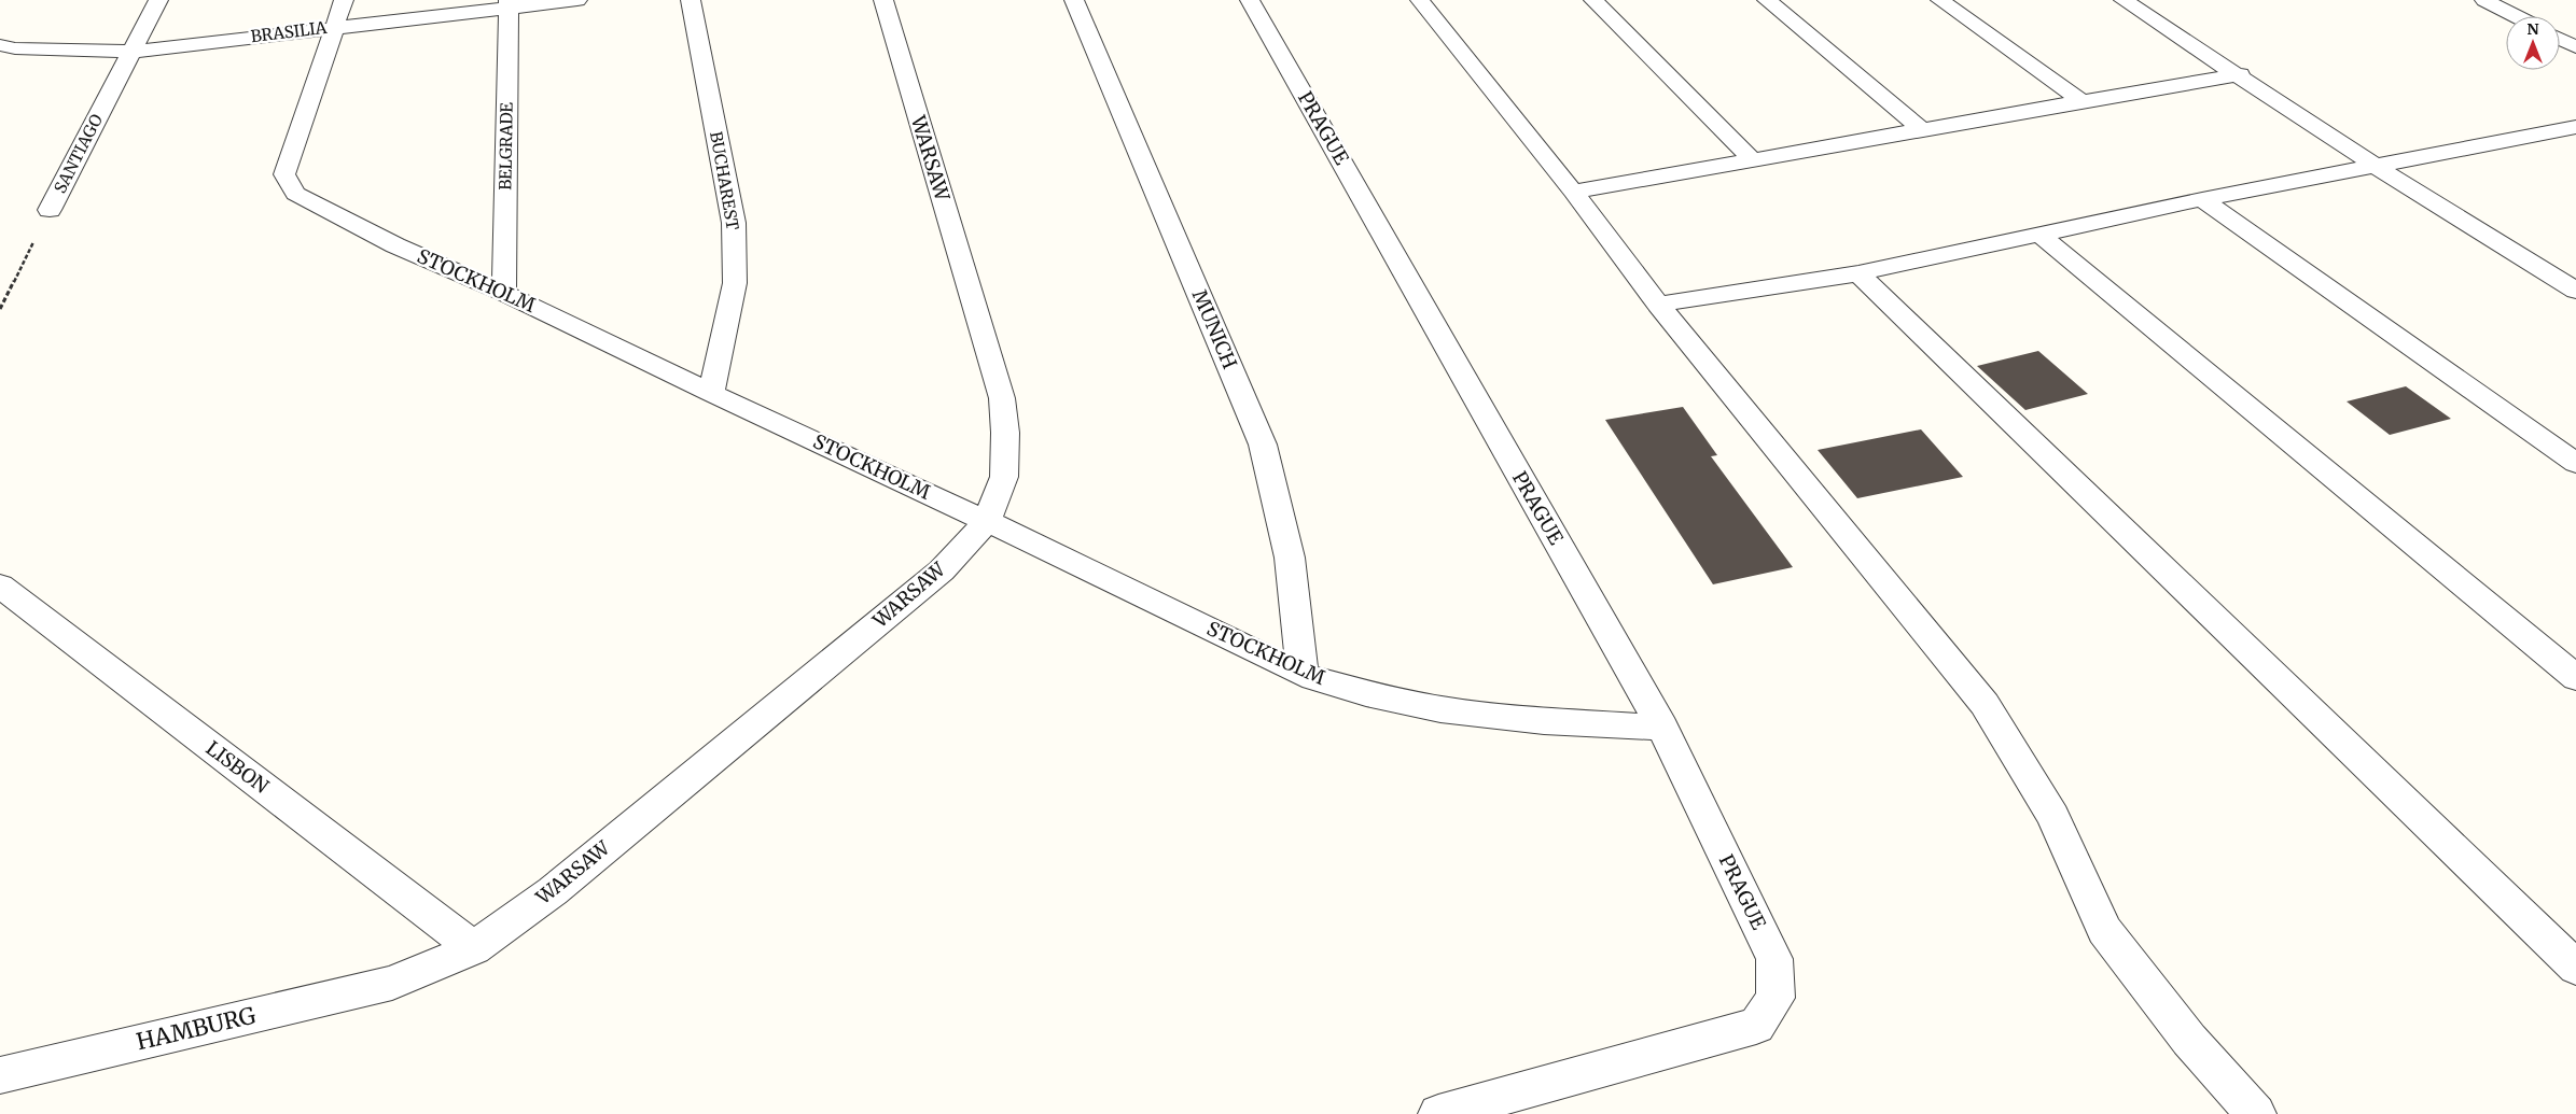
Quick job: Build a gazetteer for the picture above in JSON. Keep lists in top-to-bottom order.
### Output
{
  "streets": {
    "street": [
      "BRASILIA",
      "PRAGUE",
      "BELGRADE",
      "SANTIAGO",
      "WARSAW",
      "BUCHAREST",
      "STOCKHOLM",
      "MUNICH",
      "LISBON",
      "HAMBURG"
    ]
  },
  "crossings": [
    ["BRASILIA", "BELGRADE"],
    ["BRASILIA", "SANTIAGO"],
    ["BRASILIA", "STOCKHOLM"],
    ["PRAGUE", "STOCKHOLM"],
    ["BELGRADE", "STOCKHOLM"],
    ["WARSAW", "STOCKHOLM"],
    ["WARSAW", "LISBON"],
    ["WARSAW", "HAMBURG"],
    ["BUCHAREST", "STOCKHOLM"],
    ["STOCKHOLM", "MUNICH"]
  ],
  "north": "top"
}
